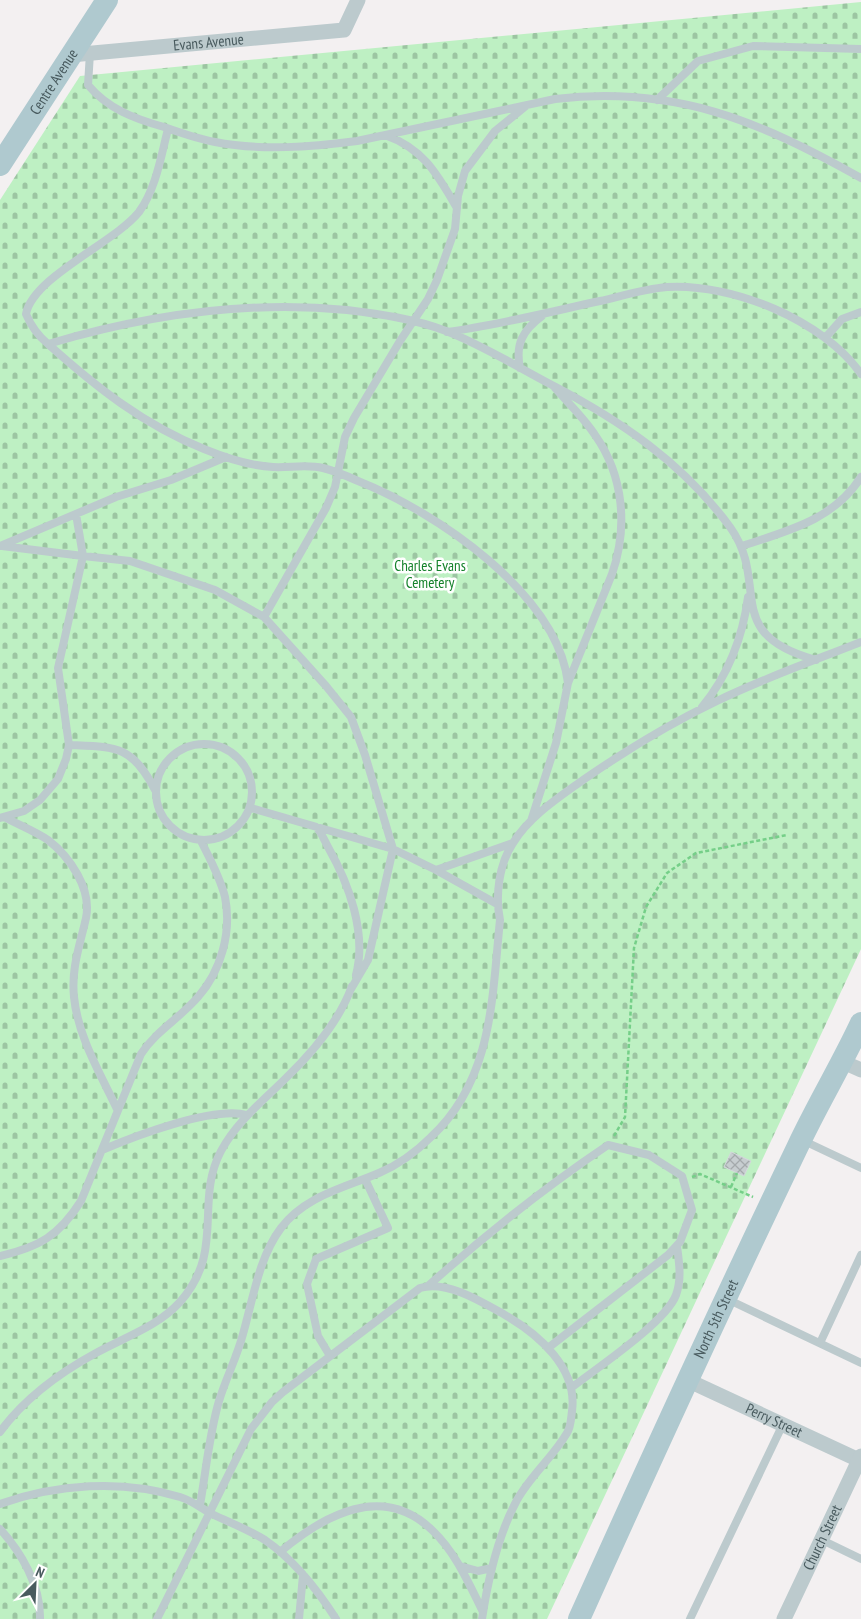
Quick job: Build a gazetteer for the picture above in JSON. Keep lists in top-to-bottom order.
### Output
{
  "streets": {
    "main road": ["Centre Avenue", "North 5th Street"],
    "street": ["Evans Avenue", "Perry Street", "Church Street"]
  },
  "crossings": [
    ["Evans Avenue", "Centre Avenue"],
    ["North 5th Street", "Perry Street"],
    ["Perry Street", "Church Street"]
  ],
  "parks": ["Charles Evans Cemetery"],
  "north": "top right"
}
